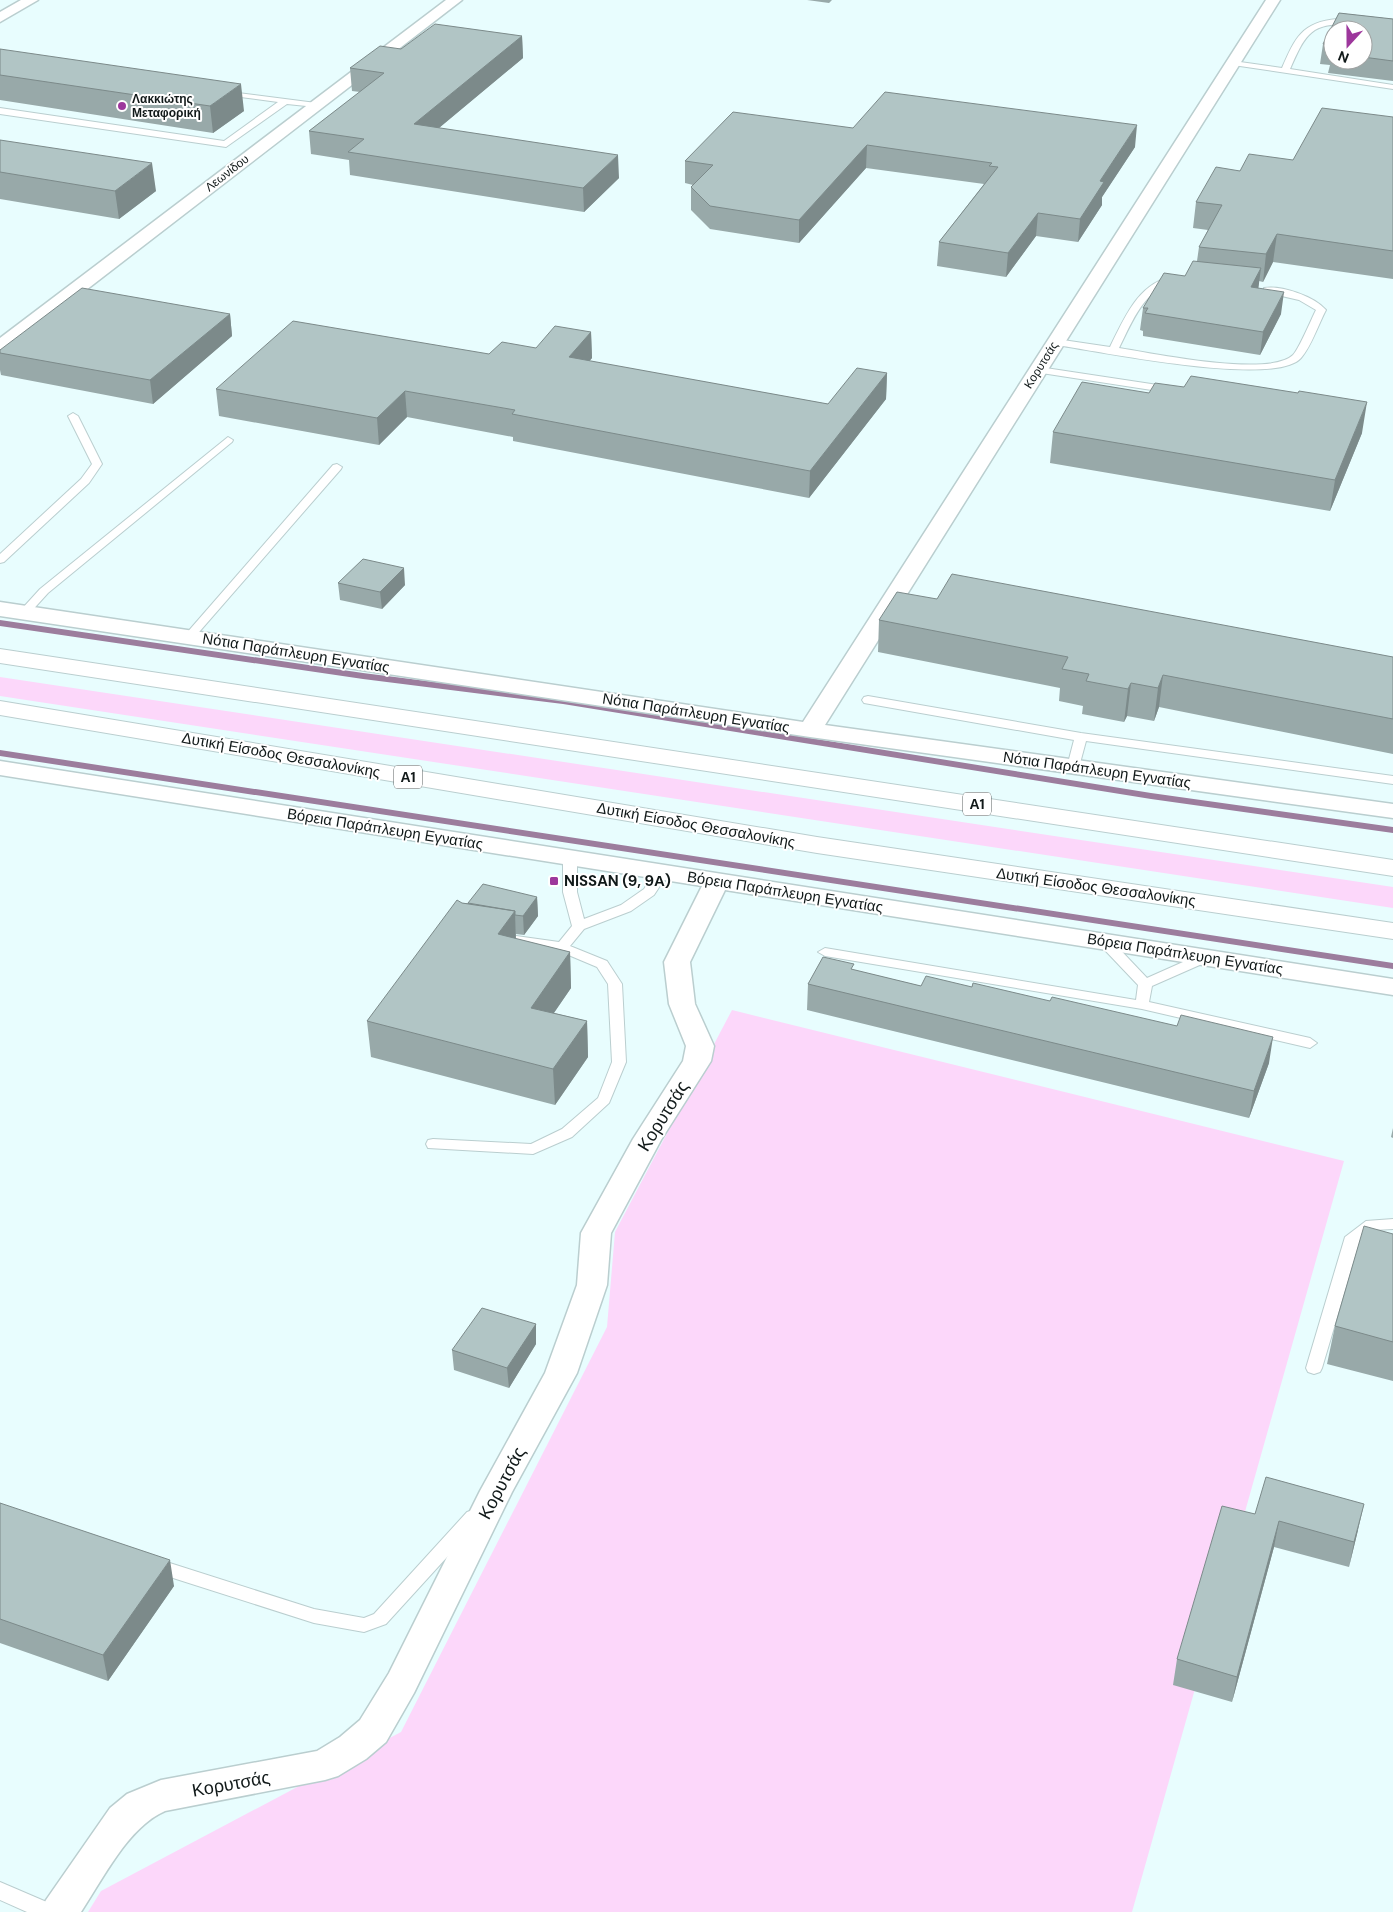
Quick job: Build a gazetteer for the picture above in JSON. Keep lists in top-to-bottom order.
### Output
{
  "streets": {
    "highway": ["Δυτική Είσοδος Θεσσαλονίκης", "Α1"],
    "street": [
      "Λεωνίδου",
      "Κορυτσάς",
      "Νότια Παράπλευρη Εγνατίας",
      "Βόρεια Παράπλευρη Εγνατίας"
    ]
  },
  "crossings": [
    ["Κορυτσάς", "Νότια Παράπλευρη Εγνατίας"],
    ["Κορυτσάς", "Βόρεια Παράπλευρη Εγνατίας"]
  ],
  "places": {
    "other": ["Λακκιώτης Μεταφορική"],
    "transit": ["NISSAN (9, 9Α)"]
  },
  "north": "bottom"
}
